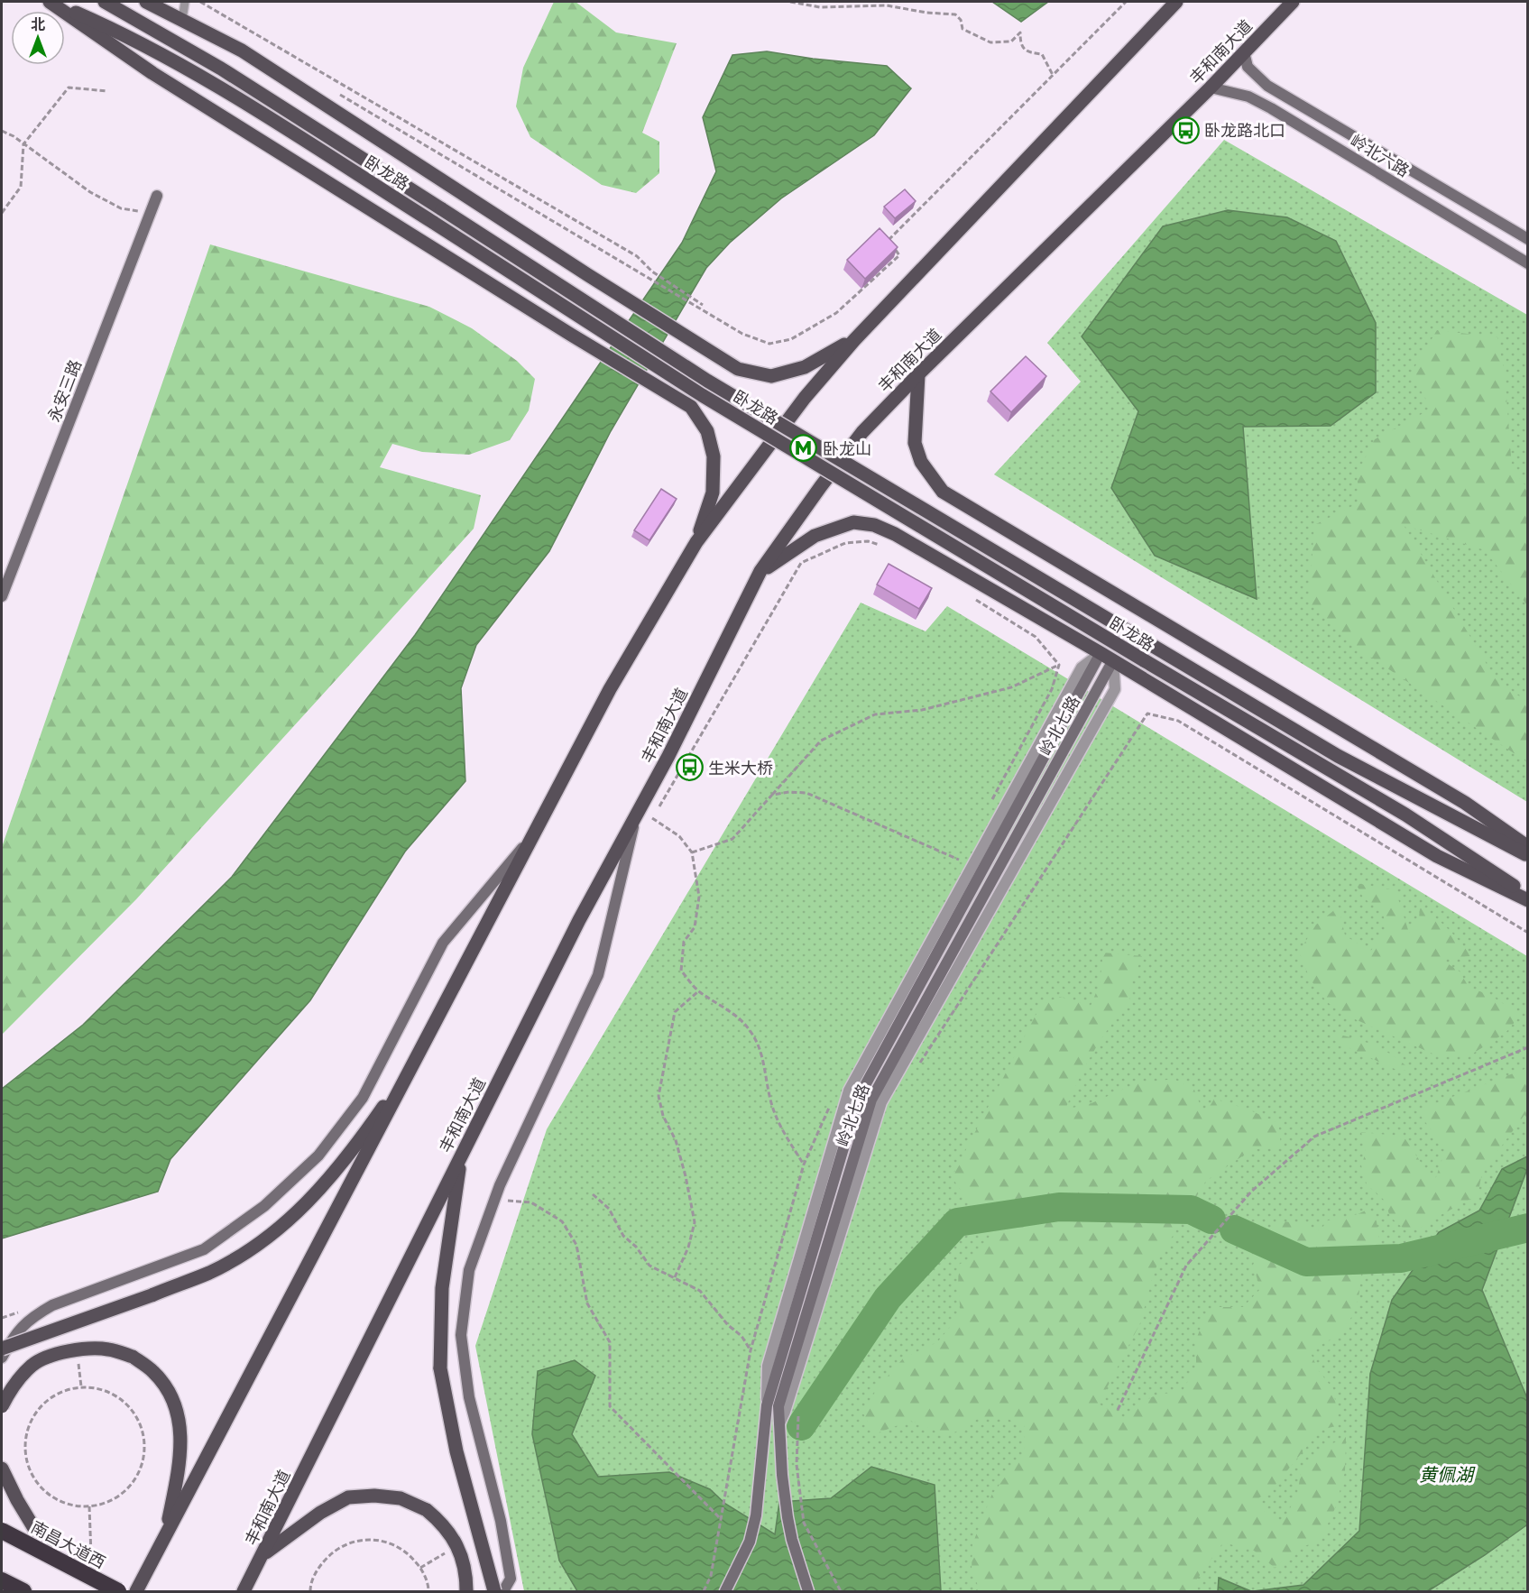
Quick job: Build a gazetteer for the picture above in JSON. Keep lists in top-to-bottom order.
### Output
{
  "streets": {
    "highway": ["南昌大道西"],
    "main road": ["丰和南大道", "卧龙路"],
    "street": ["岭北六路", "永安三路", "岭北七路"]
  },
  "crossings": [
    ["丰和南大道", "岭北六路"],
    ["丰和南大道", "卧龙路"],
    ["卧龙路", "岭北七路"]
  ],
  "water": ["黄佩湖"],
  "places": {
    "bus stop": ["卧龙路北口", "生米大桥"],
    "metro station": ["卧龙山"]
  },
  "north": "top"
}
